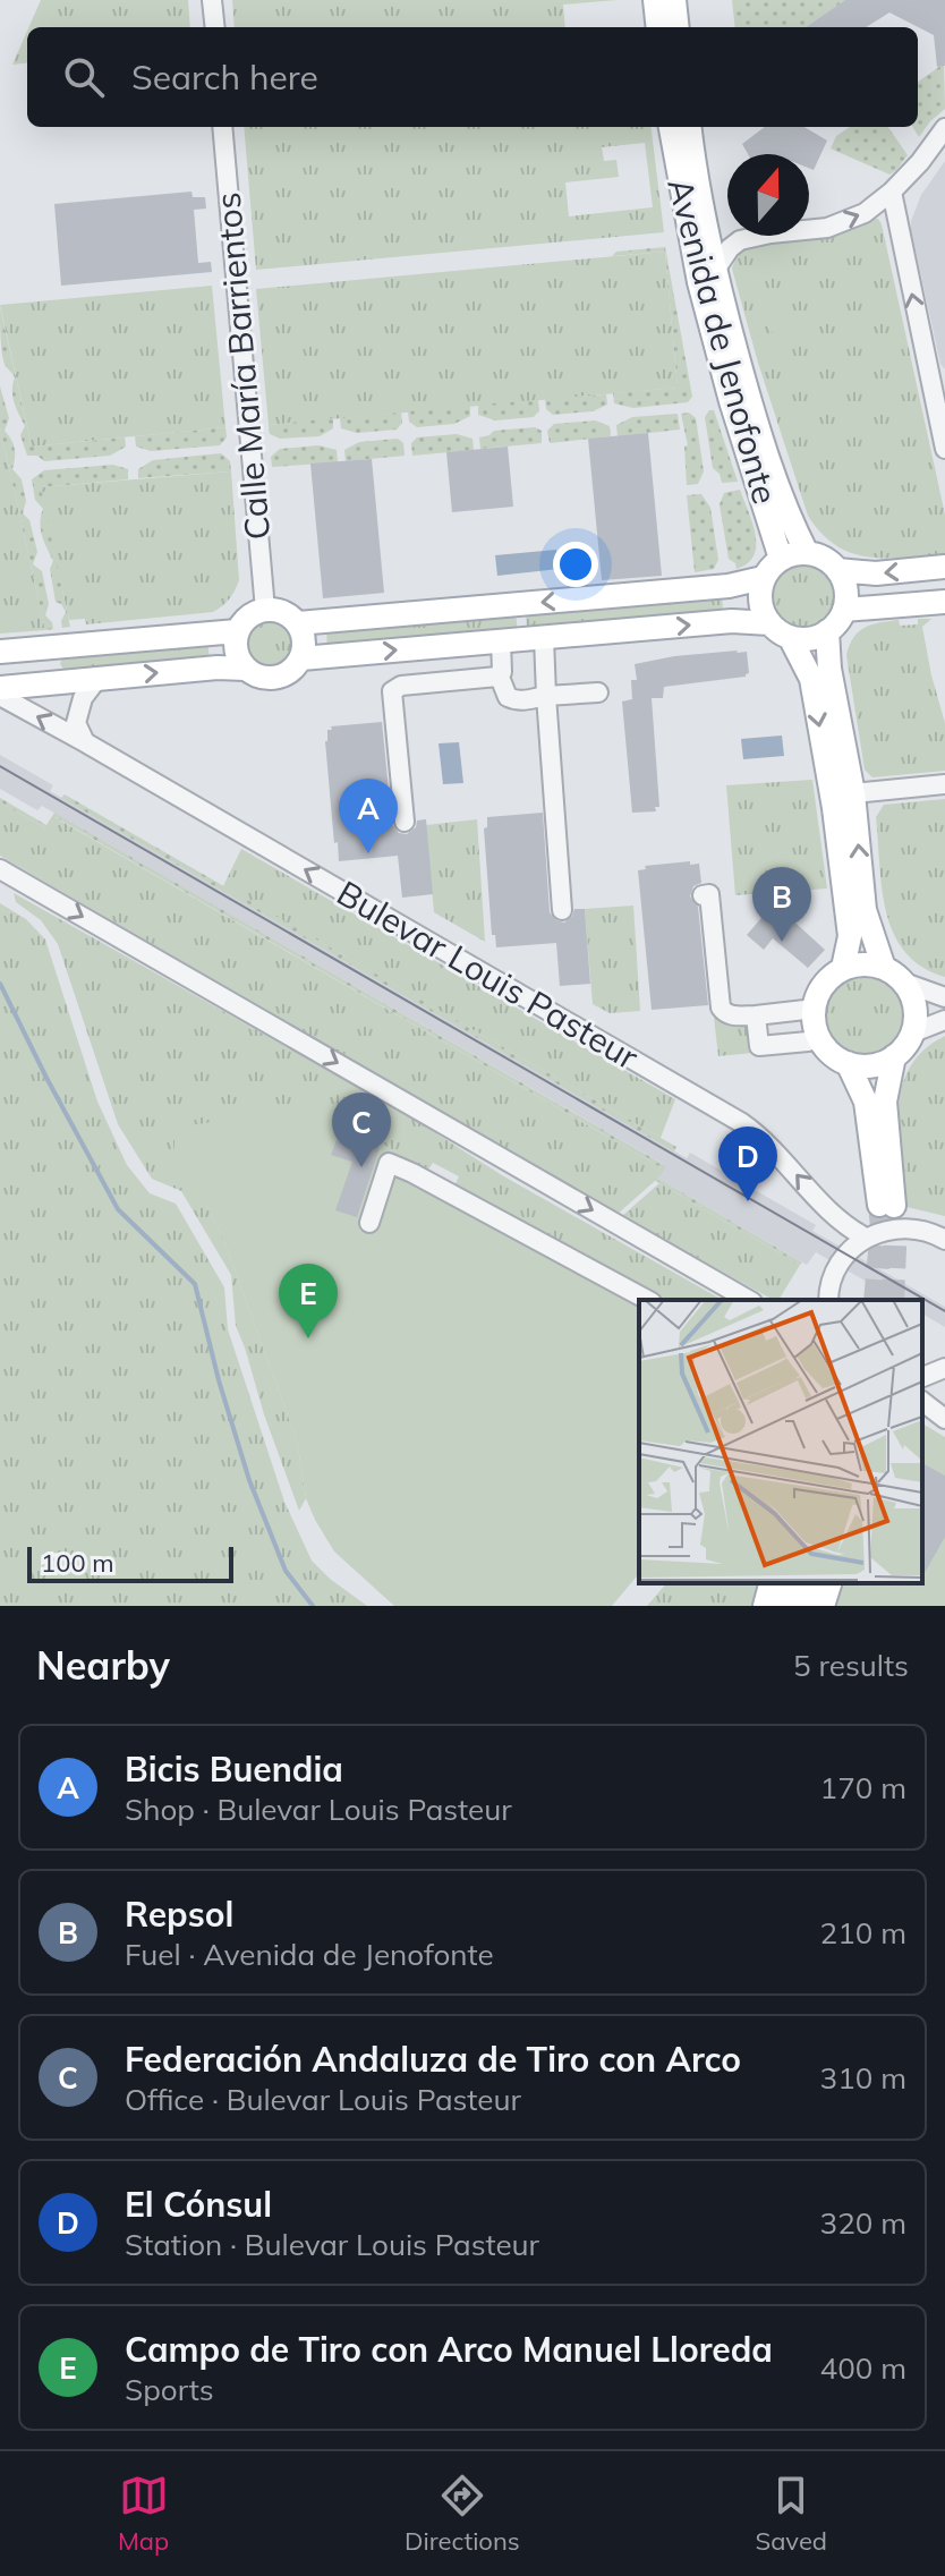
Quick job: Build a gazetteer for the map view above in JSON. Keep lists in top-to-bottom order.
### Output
{
  "streets": {
    "main road": ["Avenida de Jenofonte"],
    "street": ["Calle María Barrientos", "Bulevar Louis Pasteur"]
  },
  "scale_bar": "100 m",
  "north": "top",
  "page": {
    "search": "Search here",
    "pins": [
      "A",
      "B",
      "C",
      "D",
      "E"
    ],
    "scale": "100 m",
    "heading": ["Nearby", "5 results"],
    "list": [
      {
        "mark": "A",
        "name": "Bicis Buendia",
        "note": "Shop · Bulevar Louis Pasteur",
        "value": "170 m"
      },
      {
        "mark": "B",
        "name": "Repsol",
        "note": "Fuel · Avenida de Jenofonte",
        "value": "210 m"
      },
      {
        "mark": "C",
        "name": "Federación Andaluza de Tiro con Arco",
        "note": "Office · Bulevar Louis Pasteur",
        "value": "310 m"
      },
      {
        "mark": "D",
        "name": "El Cónsul",
        "note": "Station · Bulevar Louis Pasteur",
        "value": "320 m"
      },
      {
        "mark": "E",
        "name": "Campo de Tiro con Arco Manuel Lloreda",
        "note": "Sports",
        "value": "400 m"
      }
    ],
    "nav": ["Map", "Directions", "Saved"]
  }
}
